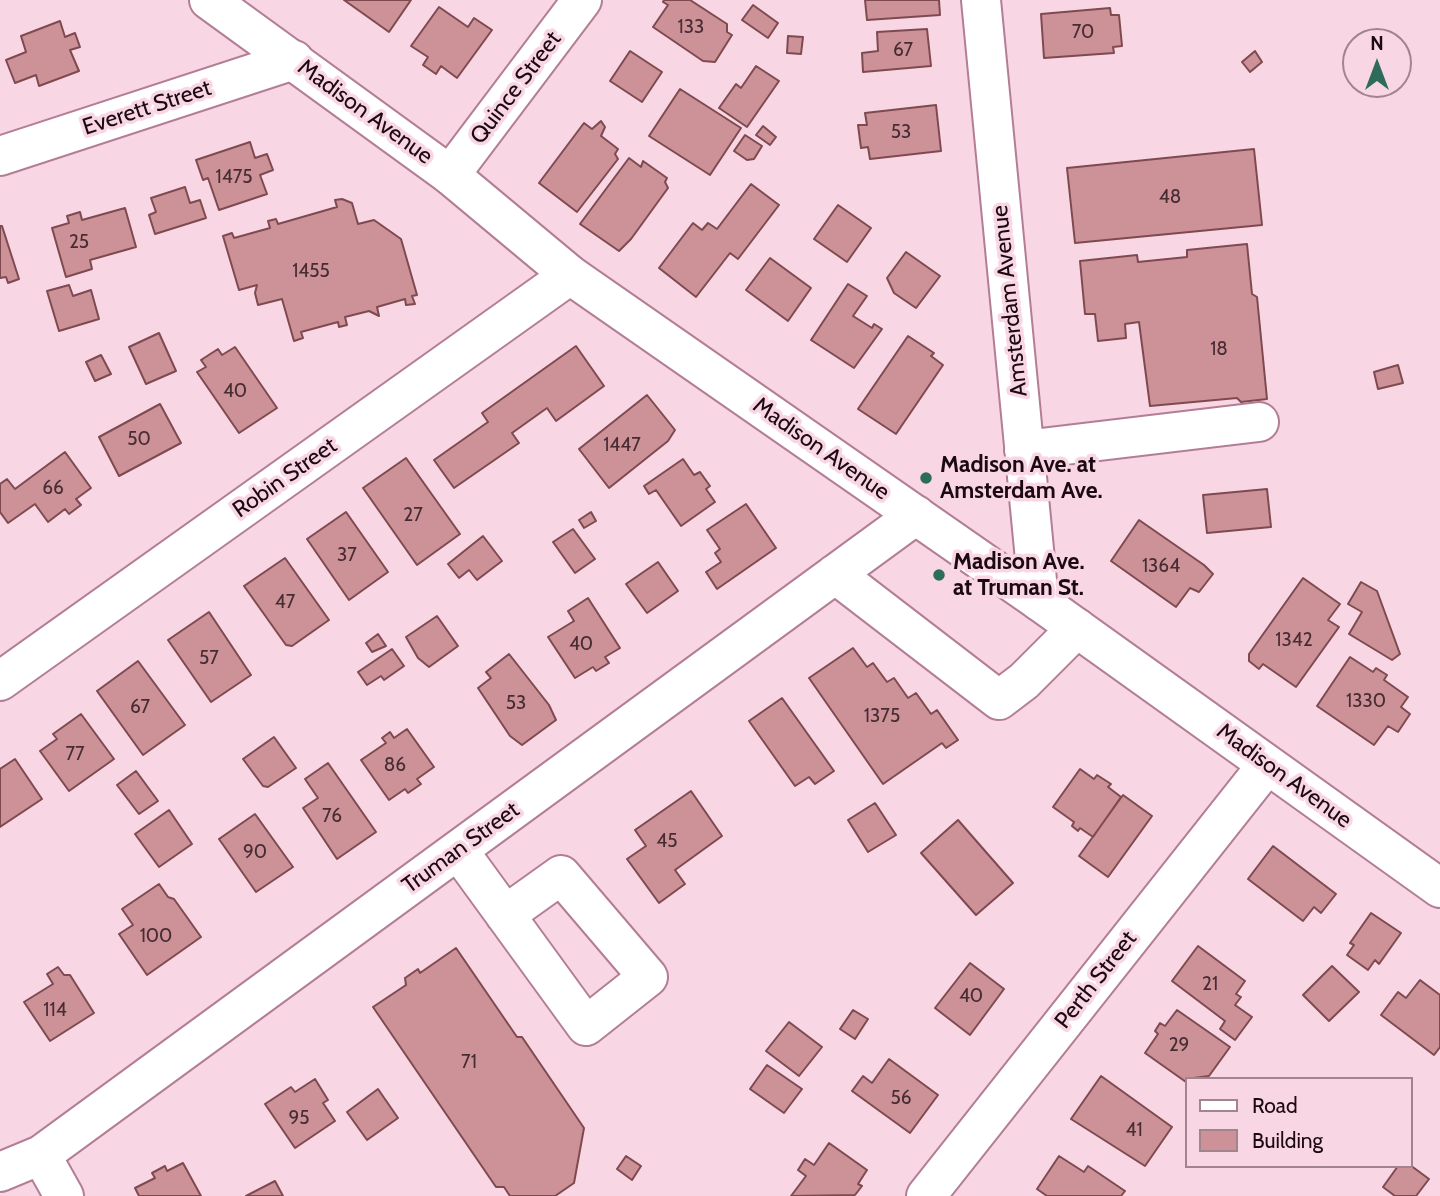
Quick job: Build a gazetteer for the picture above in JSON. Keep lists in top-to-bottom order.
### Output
{
  "streets": {
    "street": [
      "Quince Street",
      "Everett Street",
      "Madison Avenue",
      "Amsterdam Avenue",
      "Robin Street",
      "Truman Street",
      "Perth Street"
    ]
  },
  "crossings": [
    ["Quince Street", "Madison Avenue"],
    ["Everett Street", "Madison Avenue"],
    ["Madison Avenue", "Amsterdam Avenue"],
    ["Madison Avenue", "Robin Street"],
    ["Madison Avenue", "Truman Street"],
    ["Madison Avenue", "Perth Street"]
  ],
  "places": ["Madison Ave. at Amsterdam Ave.", "Madison Ave. at Truman St."],
  "house_numbers": [
    "133",
    "70",
    "67",
    "53",
    "1475",
    "48",
    "25",
    "1455",
    "18",
    "40",
    "50",
    "1447",
    "66",
    "27",
    "37",
    "1364",
    "47",
    "1342",
    "40",
    "57",
    "1330",
    "53",
    "67",
    "1375",
    "77",
    "86",
    "76",
    "45",
    "90",
    "100",
    "21",
    "40",
    "114",
    "29",
    "71",
    "56",
    "95",
    "41"
  ],
  "legend": ["Road", "Building"],
  "north": "top"
}
